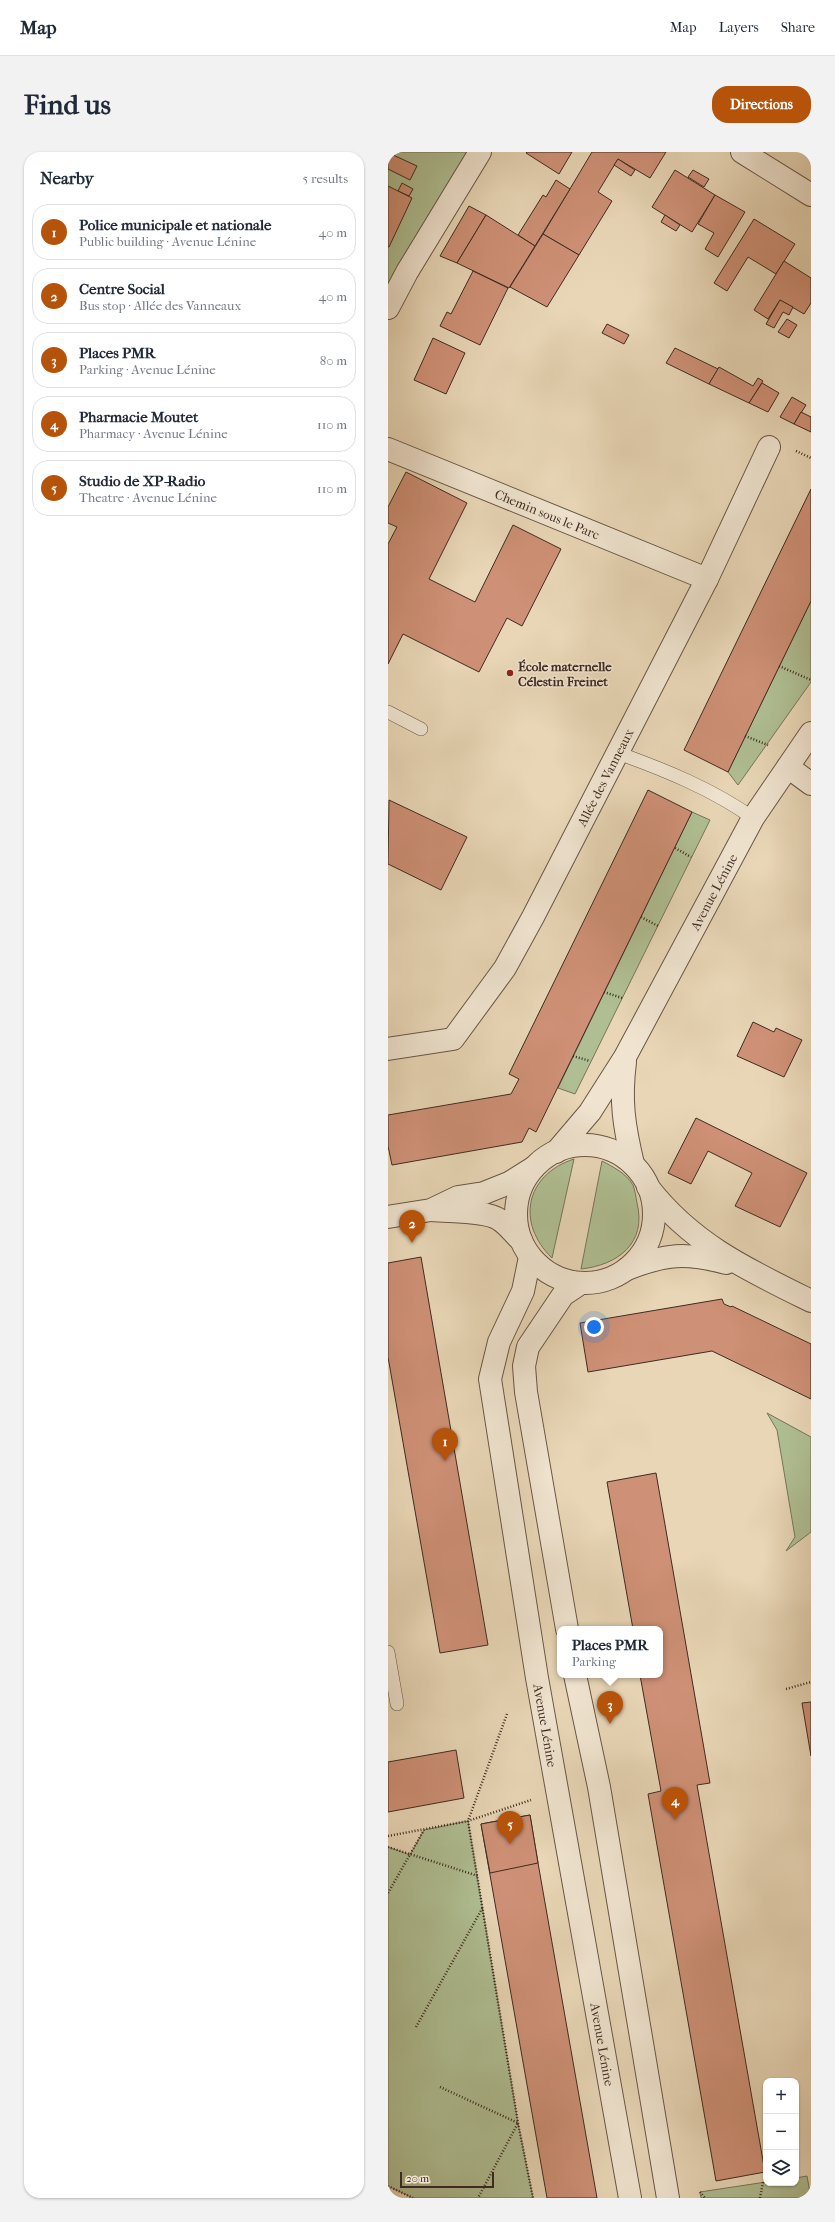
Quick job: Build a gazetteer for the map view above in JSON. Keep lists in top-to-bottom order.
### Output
{
  "streets": {
    "street": ["Chemin sous le Parc", "Allée des Vanneaux", "Avenue Lénine"]
  },
  "crossings": [
    ["Chemin sous le Parc", "Allée des Vanneaux"]
  ],
  "places": ["École maternelle Célestin Freinet"],
  "scale_bar": "20 m",
  "page": {
    "header": "Map",
    "nav": ["Map", "Layers", "Share"],
    "buttons": "Directions",
    "title": "Find us",
    "heading": ["Nearby", "5 results"],
    "list": [
      {
        "mark": "1",
        "name": "Police municipale et nationale",
        "note": "Public building · Avenue Lénine",
        "value": "40 m"
      },
      {
        "mark": "2",
        "name": "Centre Social",
        "note": "Bus stop · Allée des Vanneaux",
        "value": "40 m"
      },
      {
        "mark": "3",
        "name": "Places PMR",
        "note": "Parking · Avenue Lénine",
        "value": "80 m"
      },
      {
        "mark": "4",
        "name": "Pharmacie Moutet",
        "note": "Pharmacy · Avenue Lénine",
        "value": "110 m"
      },
      {
        "mark": "5",
        "name": "Studio de XP-Radio",
        "note": "Theatre · Avenue Lénine",
        "value": "110 m"
      }
    ],
    "pins": [
      "2",
      "1",
      "3",
      "4",
      "5"
    ],
    "popup": ["Places PMR", "Parking"],
    "map_buttons": ["+", "−"],
    "scale": "20 m"
  }
}
